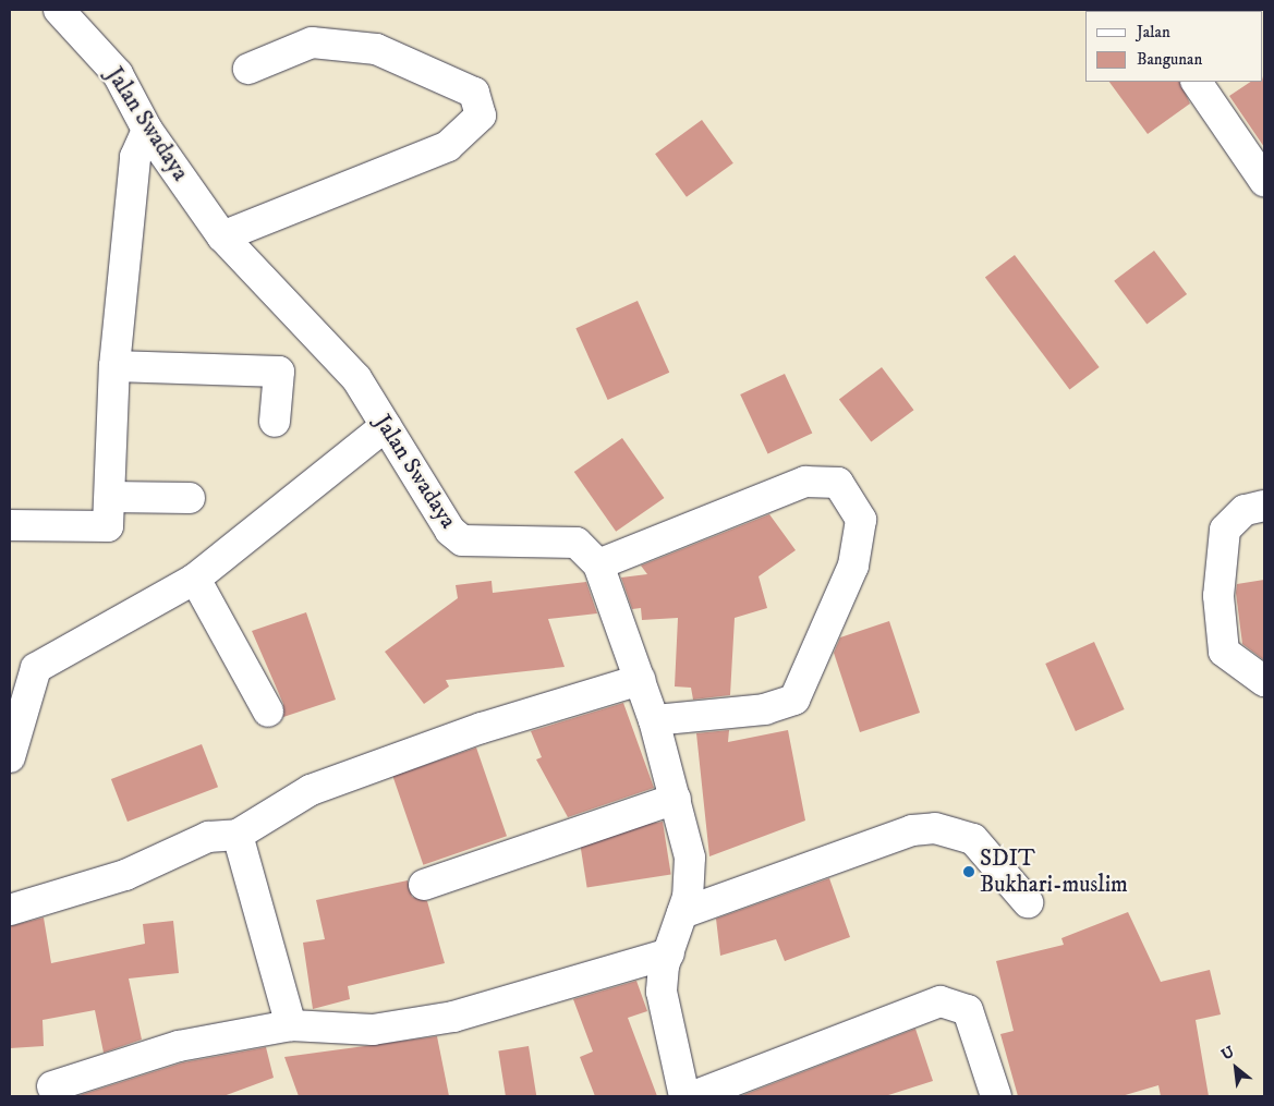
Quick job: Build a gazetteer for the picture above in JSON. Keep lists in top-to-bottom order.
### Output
{
  "streets": {
    "street": ["Jalan Swadaya"]
  },
  "places": ["SDIT Bukhari-muslim"],
  "legend": ["Jalan", "Bangunan"],
  "north": "top left"
}
